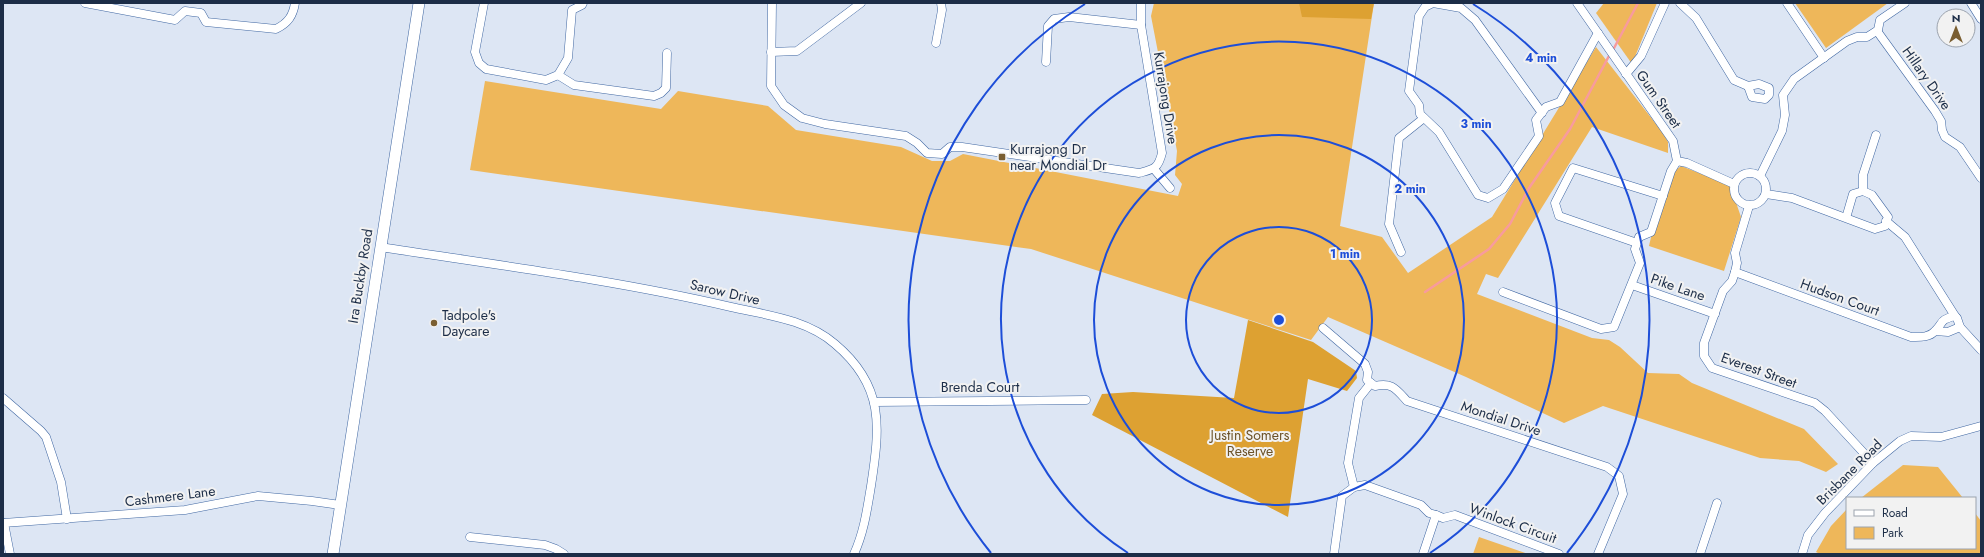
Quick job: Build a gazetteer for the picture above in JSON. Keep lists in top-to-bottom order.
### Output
{
  "streets": {
    "street": [
      "Hillary Drive",
      "Kurrajong Drive",
      "Gum Street",
      "Ira Buckby Road",
      "Pike Lane",
      "Sarow Drive",
      "Hudson Court",
      "Everest Street",
      "Brenda Court",
      "Mondial Drive",
      "Brisbane Road",
      "Cashmere Lane",
      "Winlock Circuit"
    ]
  },
  "crossings": [
    ["Ira Buckby Road", "Sarow Drive"],
    ["Ira Buckby Road", "Cashmere Lane"],
    ["Pike Lane", "Everest Street"],
    ["Sarow Drive", "Brenda Court"],
    ["Hudson Court", "Everest Street"],
    ["Everest Street", "Brisbane Road"]
  ],
  "parks": ["Justin Somers Reserve"],
  "places": {
    "transit": ["Kurrajong Dr near Mondial Dr"],
    "other": ["Tadpole's Daycare"]
  },
  "legend": ["Road", "Park"],
  "north": "top",
  "rings": [
    "4 min",
    "3 min",
    "2 min",
    "1 min"
  ]
}
